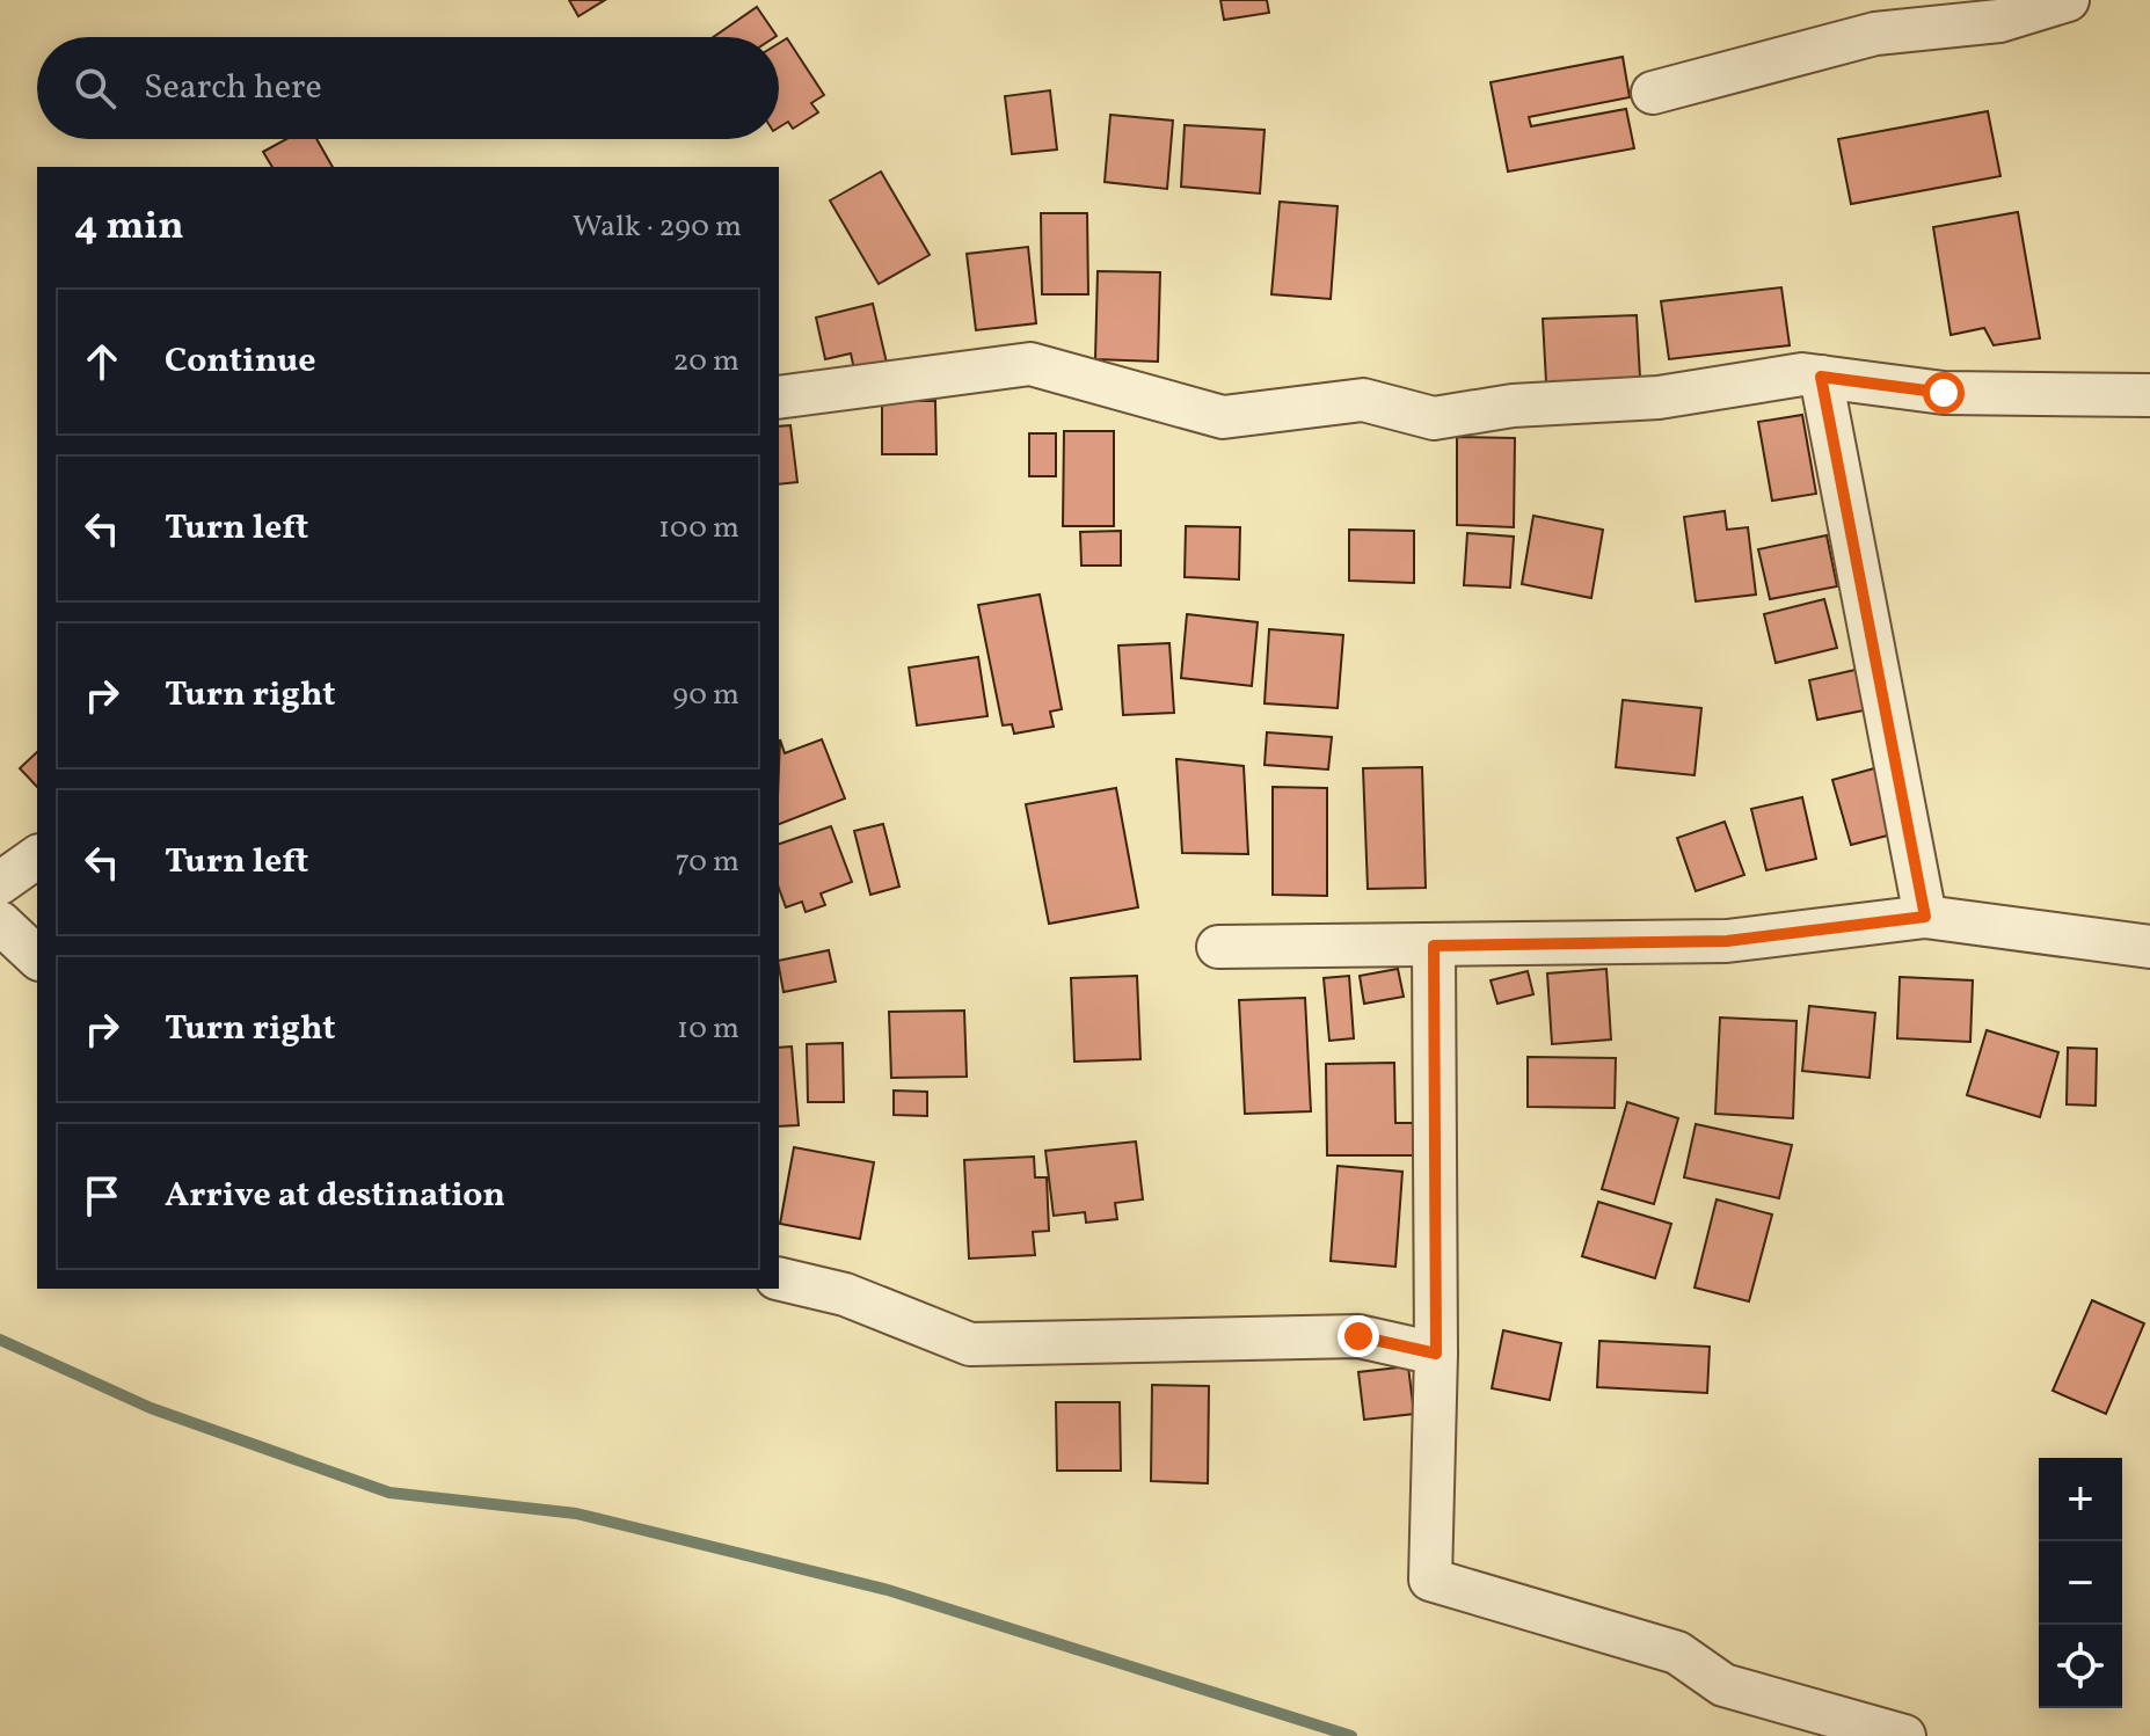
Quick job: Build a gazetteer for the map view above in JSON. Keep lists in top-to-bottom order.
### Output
{
  "page": {
    "search": "Search here",
    "heading": ["4 min", "Walk · 290 m"],
    "list": [
      ["Continue", "20 m"],
      ["Turn left", "100 m"],
      ["Turn right", "90 m"],
      ["Turn left", "70 m"],
      ["Turn right", "10 m"],
      "Arrive at destination"
    ],
    "map_buttons": ["+", "−"]
  }
}
